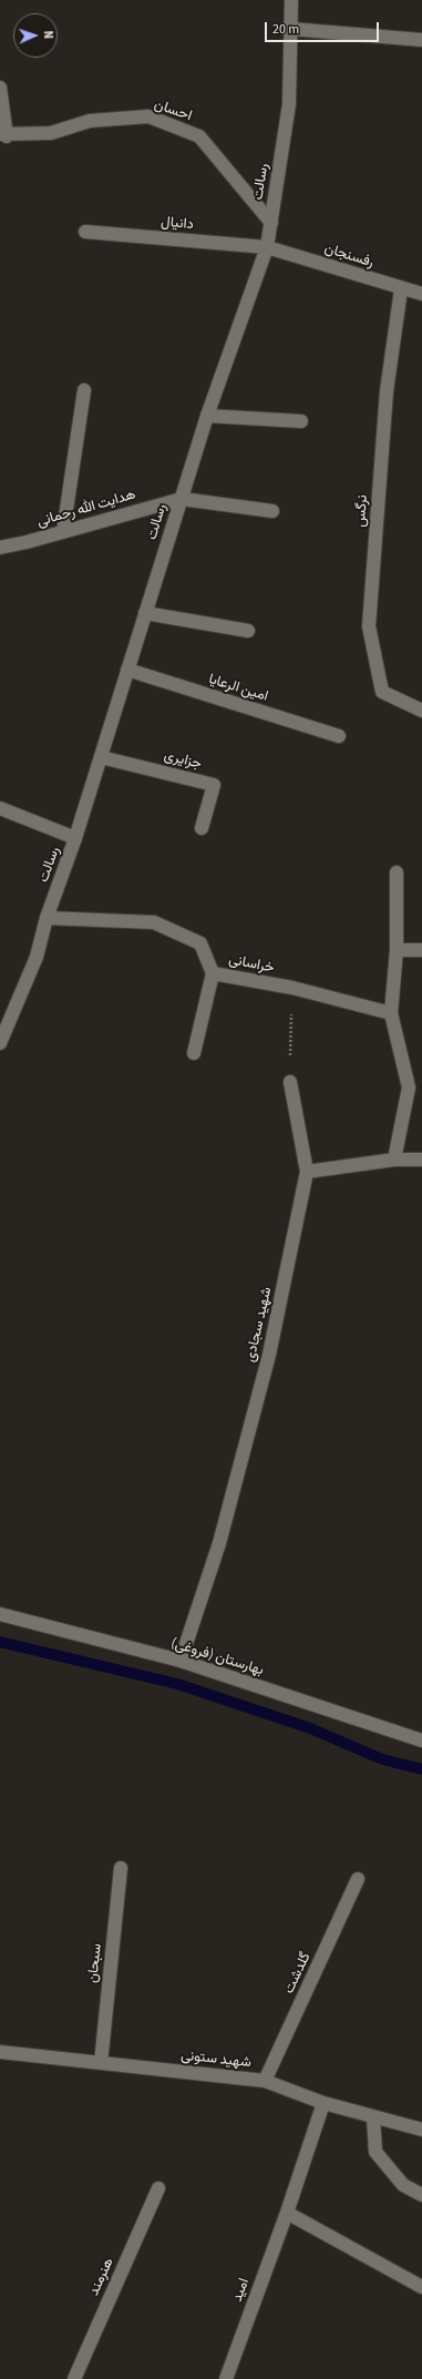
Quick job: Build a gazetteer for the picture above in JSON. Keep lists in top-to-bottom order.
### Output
{
  "streets": {
    "street": [
      "احسان",
      "رسالت",
      "دانیال",
      "رفسنجان",
      "هدایت الله رحمانی",
      "نرگس",
      "امین الرعایا",
      "جزایری",
      "خراسانی",
      "شهید سجادی",
      "بهارستان (فروغی)",
      "سبحان",
      "گلدشت",
      "شهید ستونی",
      "هنرمند",
      "امید"
    ]
  },
  "crossings": [
    ["احسان", "رسالت"],
    ["رسالت", "دانیال"],
    ["رسالت", "رفسنجان"],
    ["رسالت", "هدایت الله رحمانی"],
    ["رسالت", "امین الرعایا"],
    ["رسالت", "جزایری"],
    ["رسالت", "خراسانی"],
    ["دانیال", "رفسنجان"],
    ["رفسنجان", "نرگس"],
    ["شهید سجادی", "بهارستان (فروغی)"],
    ["سبحان", "شهید ستونی"],
    ["گلدشت", "شهید ستونی"],
    ["شهید ستونی", "امید"]
  ],
  "scale_bar": "20 m",
  "north": "right"
}
